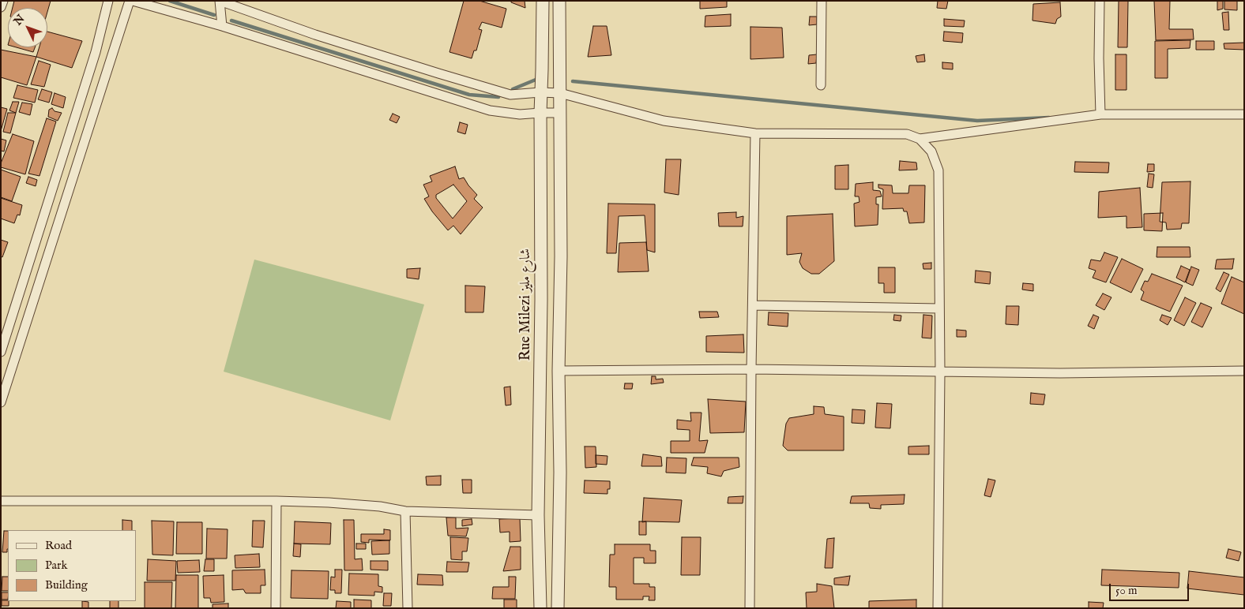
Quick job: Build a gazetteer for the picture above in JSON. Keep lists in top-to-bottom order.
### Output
{
  "streets": {
    "street": ["Rue Milezi شارع مليز"]
  },
  "legend": ["Road", "Park", "Building"],
  "scale_bar": "50 m",
  "north": "top left"
}
